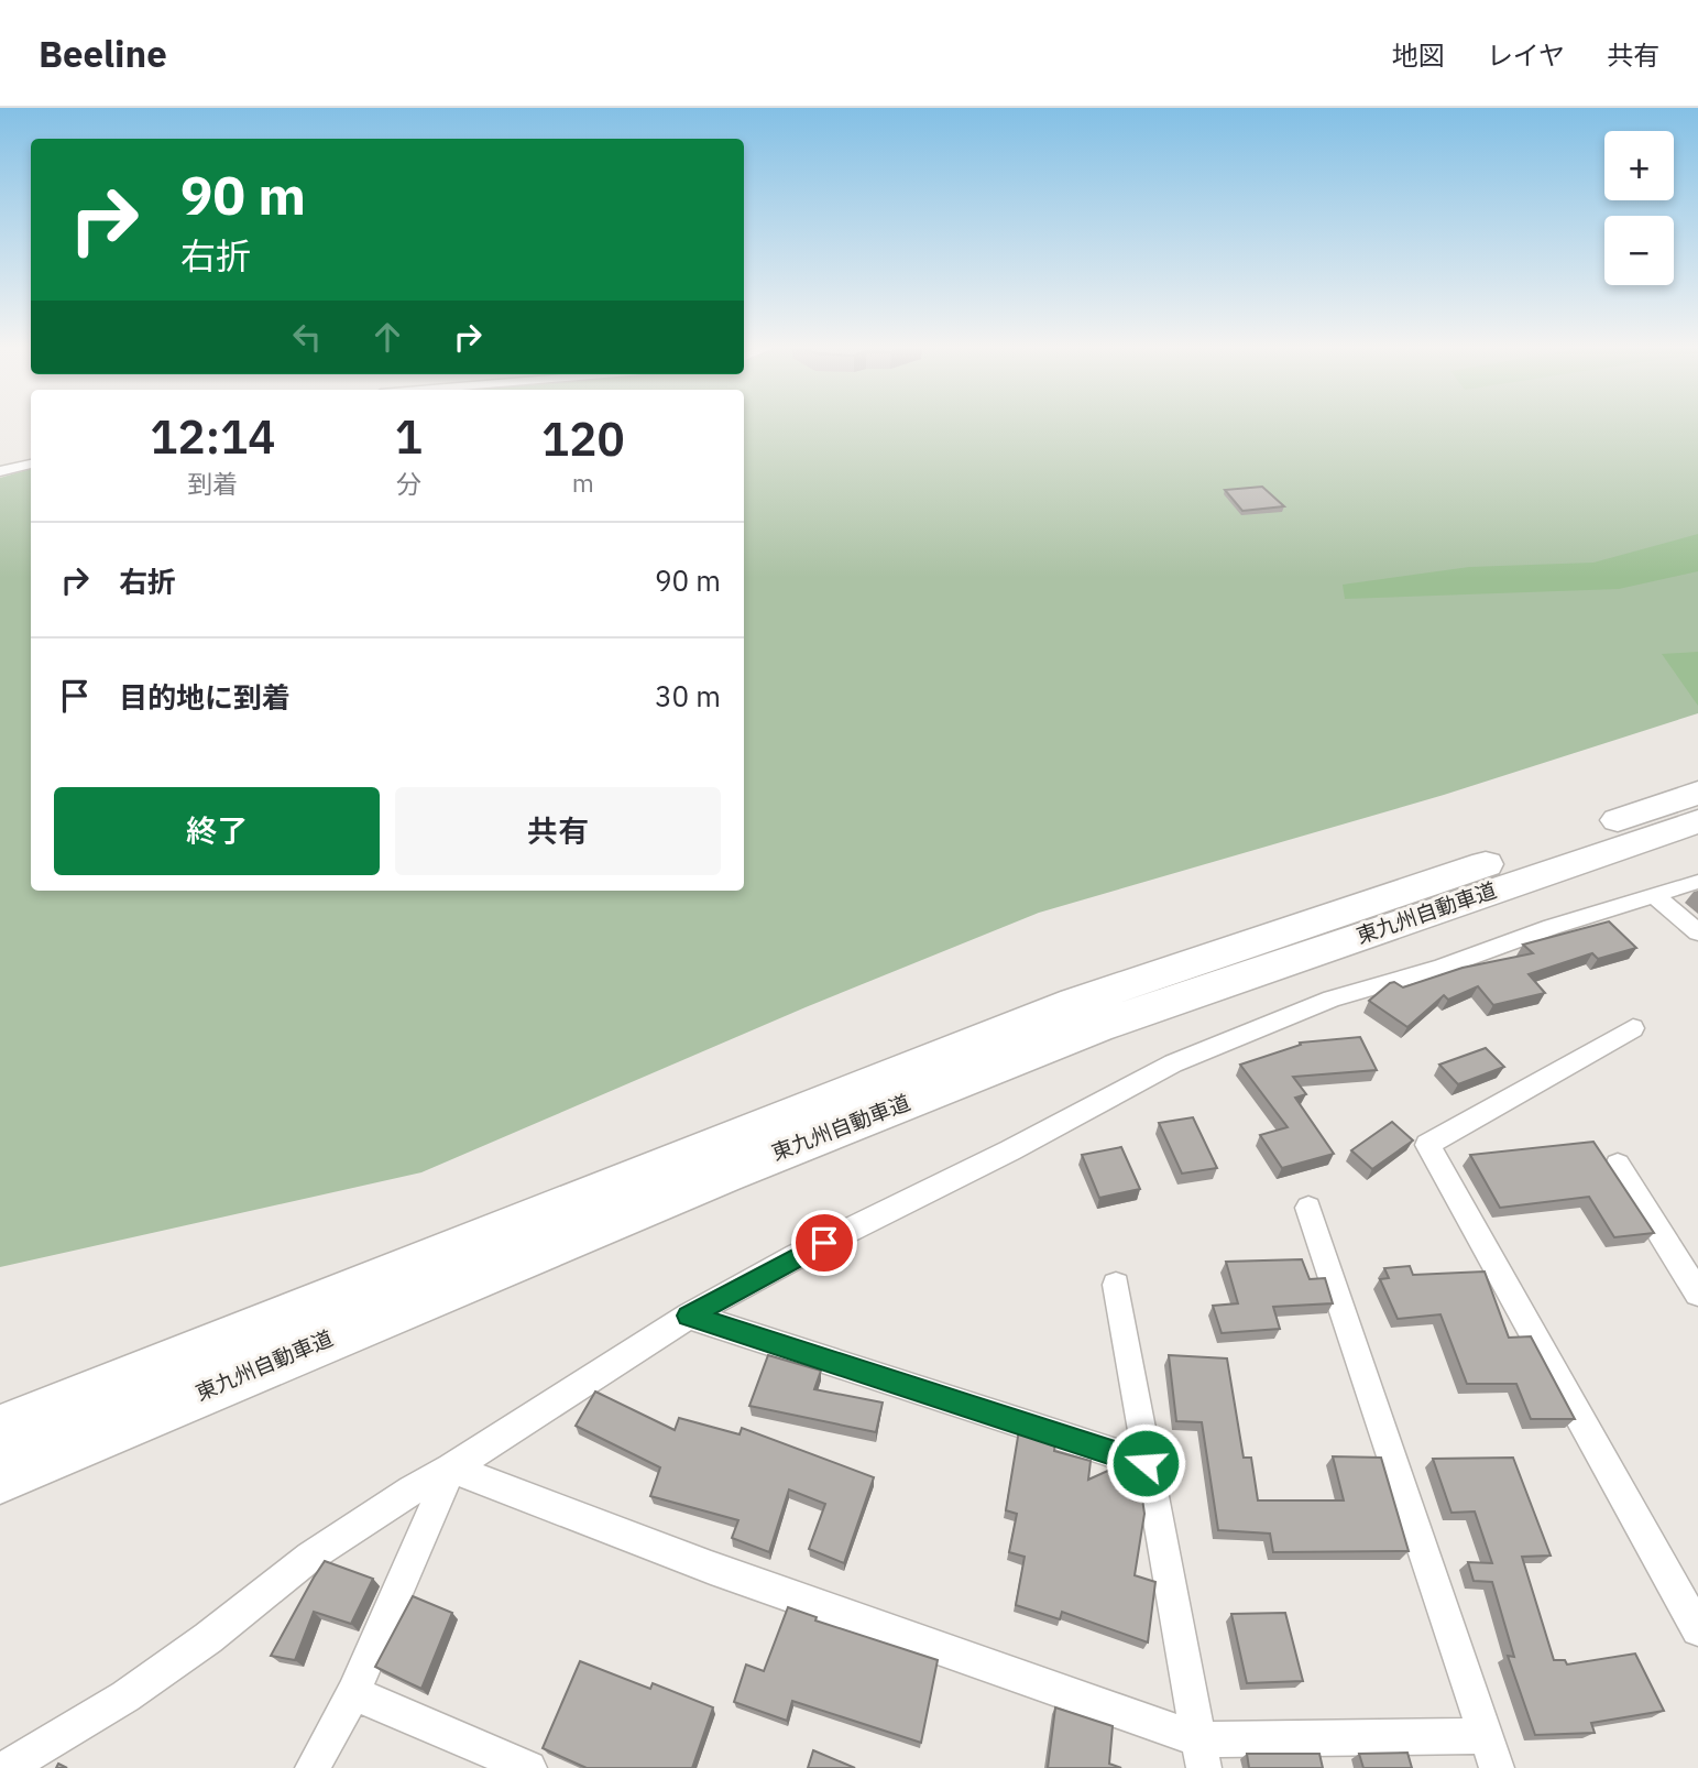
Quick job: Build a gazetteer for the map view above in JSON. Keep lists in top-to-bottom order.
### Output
{
  "streets": {
    "highway": ["東九州自動車道"]
  },
  "page": {
    "header": "Beeline",
    "nav": ["地図", "レイヤ", "共有"],
    "map_buttons": ["+", "−"],
    "turn": ["90 m", "右折"],
    "eta": [
      "12:14",
      "到着",
      "1",
      "分",
      "120",
      "m"
    ],
    "list": [
      {
        "name": "右折",
        "value": "90 m"
      },
      {
        "name": "目的地に到着",
        "value": "30 m"
      }
    ],
    "buttons": ["終了", "共有"]
  }
}
